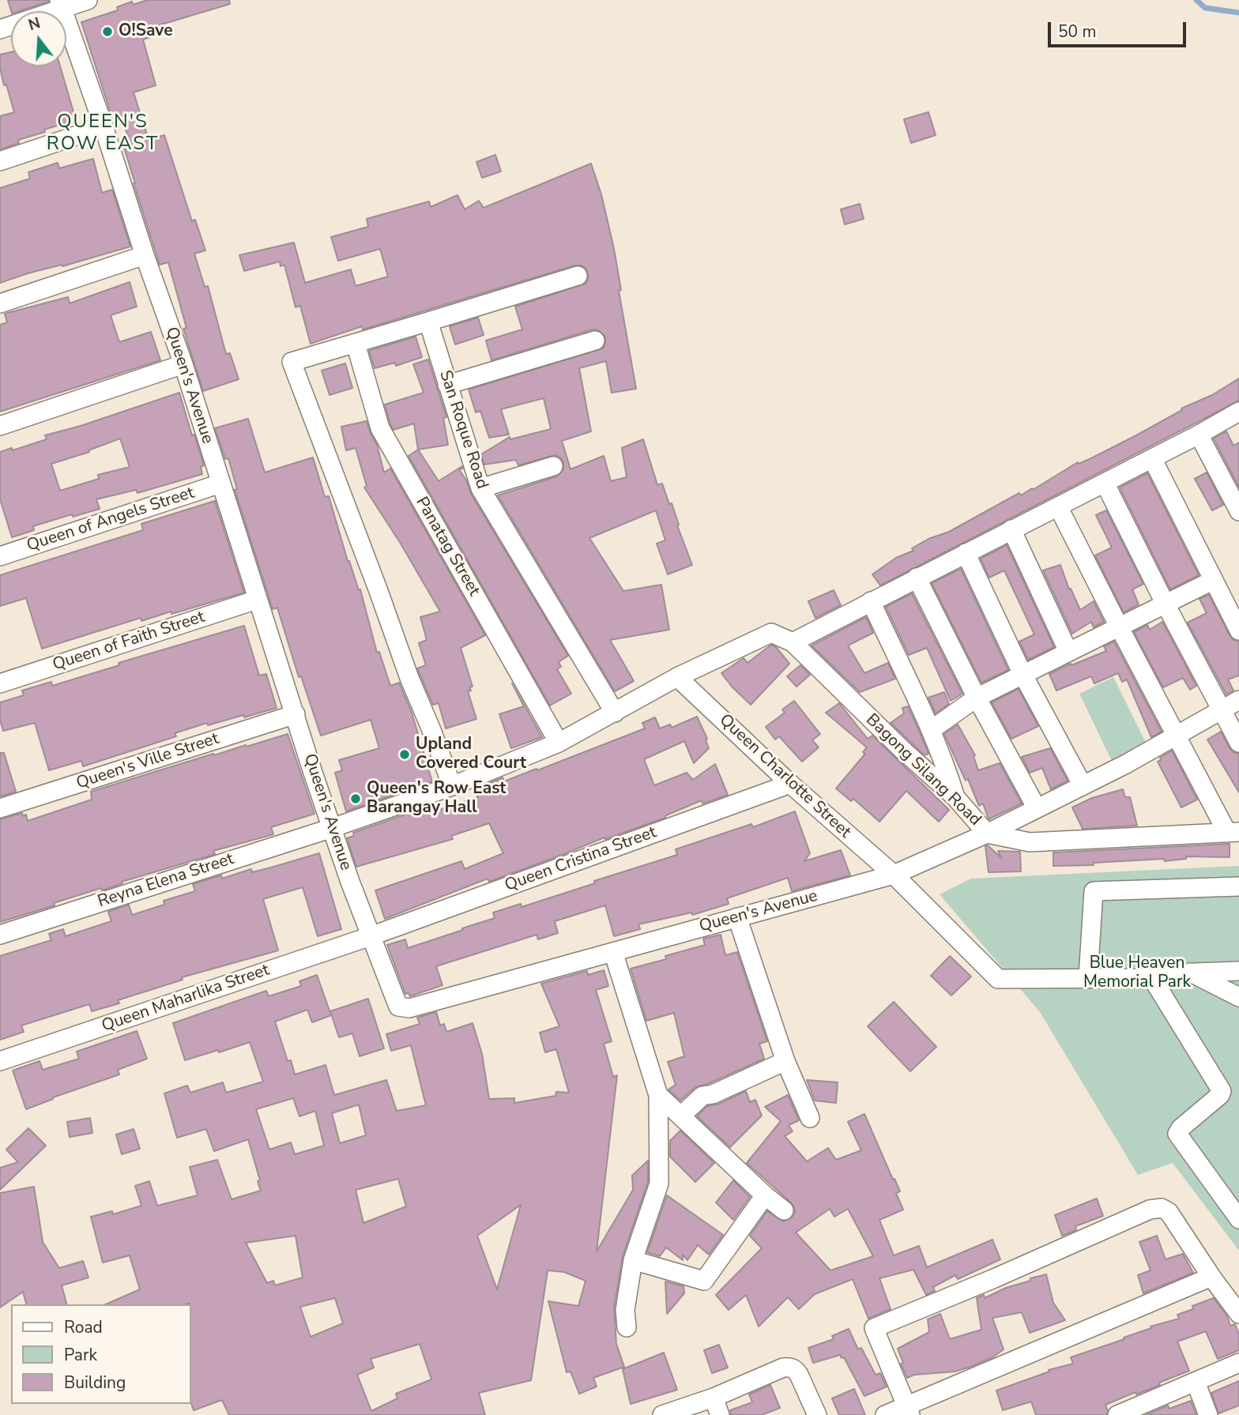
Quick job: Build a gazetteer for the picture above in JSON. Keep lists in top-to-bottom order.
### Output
{
  "streets": {
    "street": [
      "Queen's Avenue",
      "San Roque Road",
      "Queen of Angels Street",
      "Panatag Street",
      "Queen of Faith Street",
      "Queen's Ville Street",
      "Bagong Silang Road",
      "Queen Charlotte Street",
      "Queen Cristina Street",
      "Reyna Elena Street",
      "Queen Maharlika Street"
    ]
  },
  "crossings": [
    ["Queen's Avenue", "Queen of Angels Street"],
    ["Queen's Avenue", "Queen of Faith Street"],
    ["Queen's Avenue", "Queen's Ville Street"],
    ["Queen's Avenue", "Bagong Silang Road"],
    ["Queen's Avenue", "Queen Charlotte Street"],
    ["Queen's Avenue", "Queen Cristina Street"],
    ["Queen's Avenue", "Reyna Elena Street"],
    ["Queen's Avenue", "Queen Maharlika Street"],
    ["San Roque Road", "Bagong Silang Road"],
    ["Panatag Street", "Bagong Silang Road"],
    ["Panatag Street", "Reyna Elena Street"],
    ["Bagong Silang Road", "Queen Charlotte Street"],
    ["Bagong Silang Road", "Reyna Elena Street"],
    ["Queen Charlotte Street", "Queen Cristina Street"],
    ["Queen Cristina Street", "Queen Maharlika Street"]
  ],
  "districts": ["QUEEN'S ROW EAST"],
  "parks": ["Blue Heaven Memorial Park"],
  "places": ["O!Save", "Upland Covered Court", "Queen's Row East Barangay Hall"],
  "legend": ["Road", "Park", "Building"],
  "scale_bar": "50 m",
  "north": "top"
}
